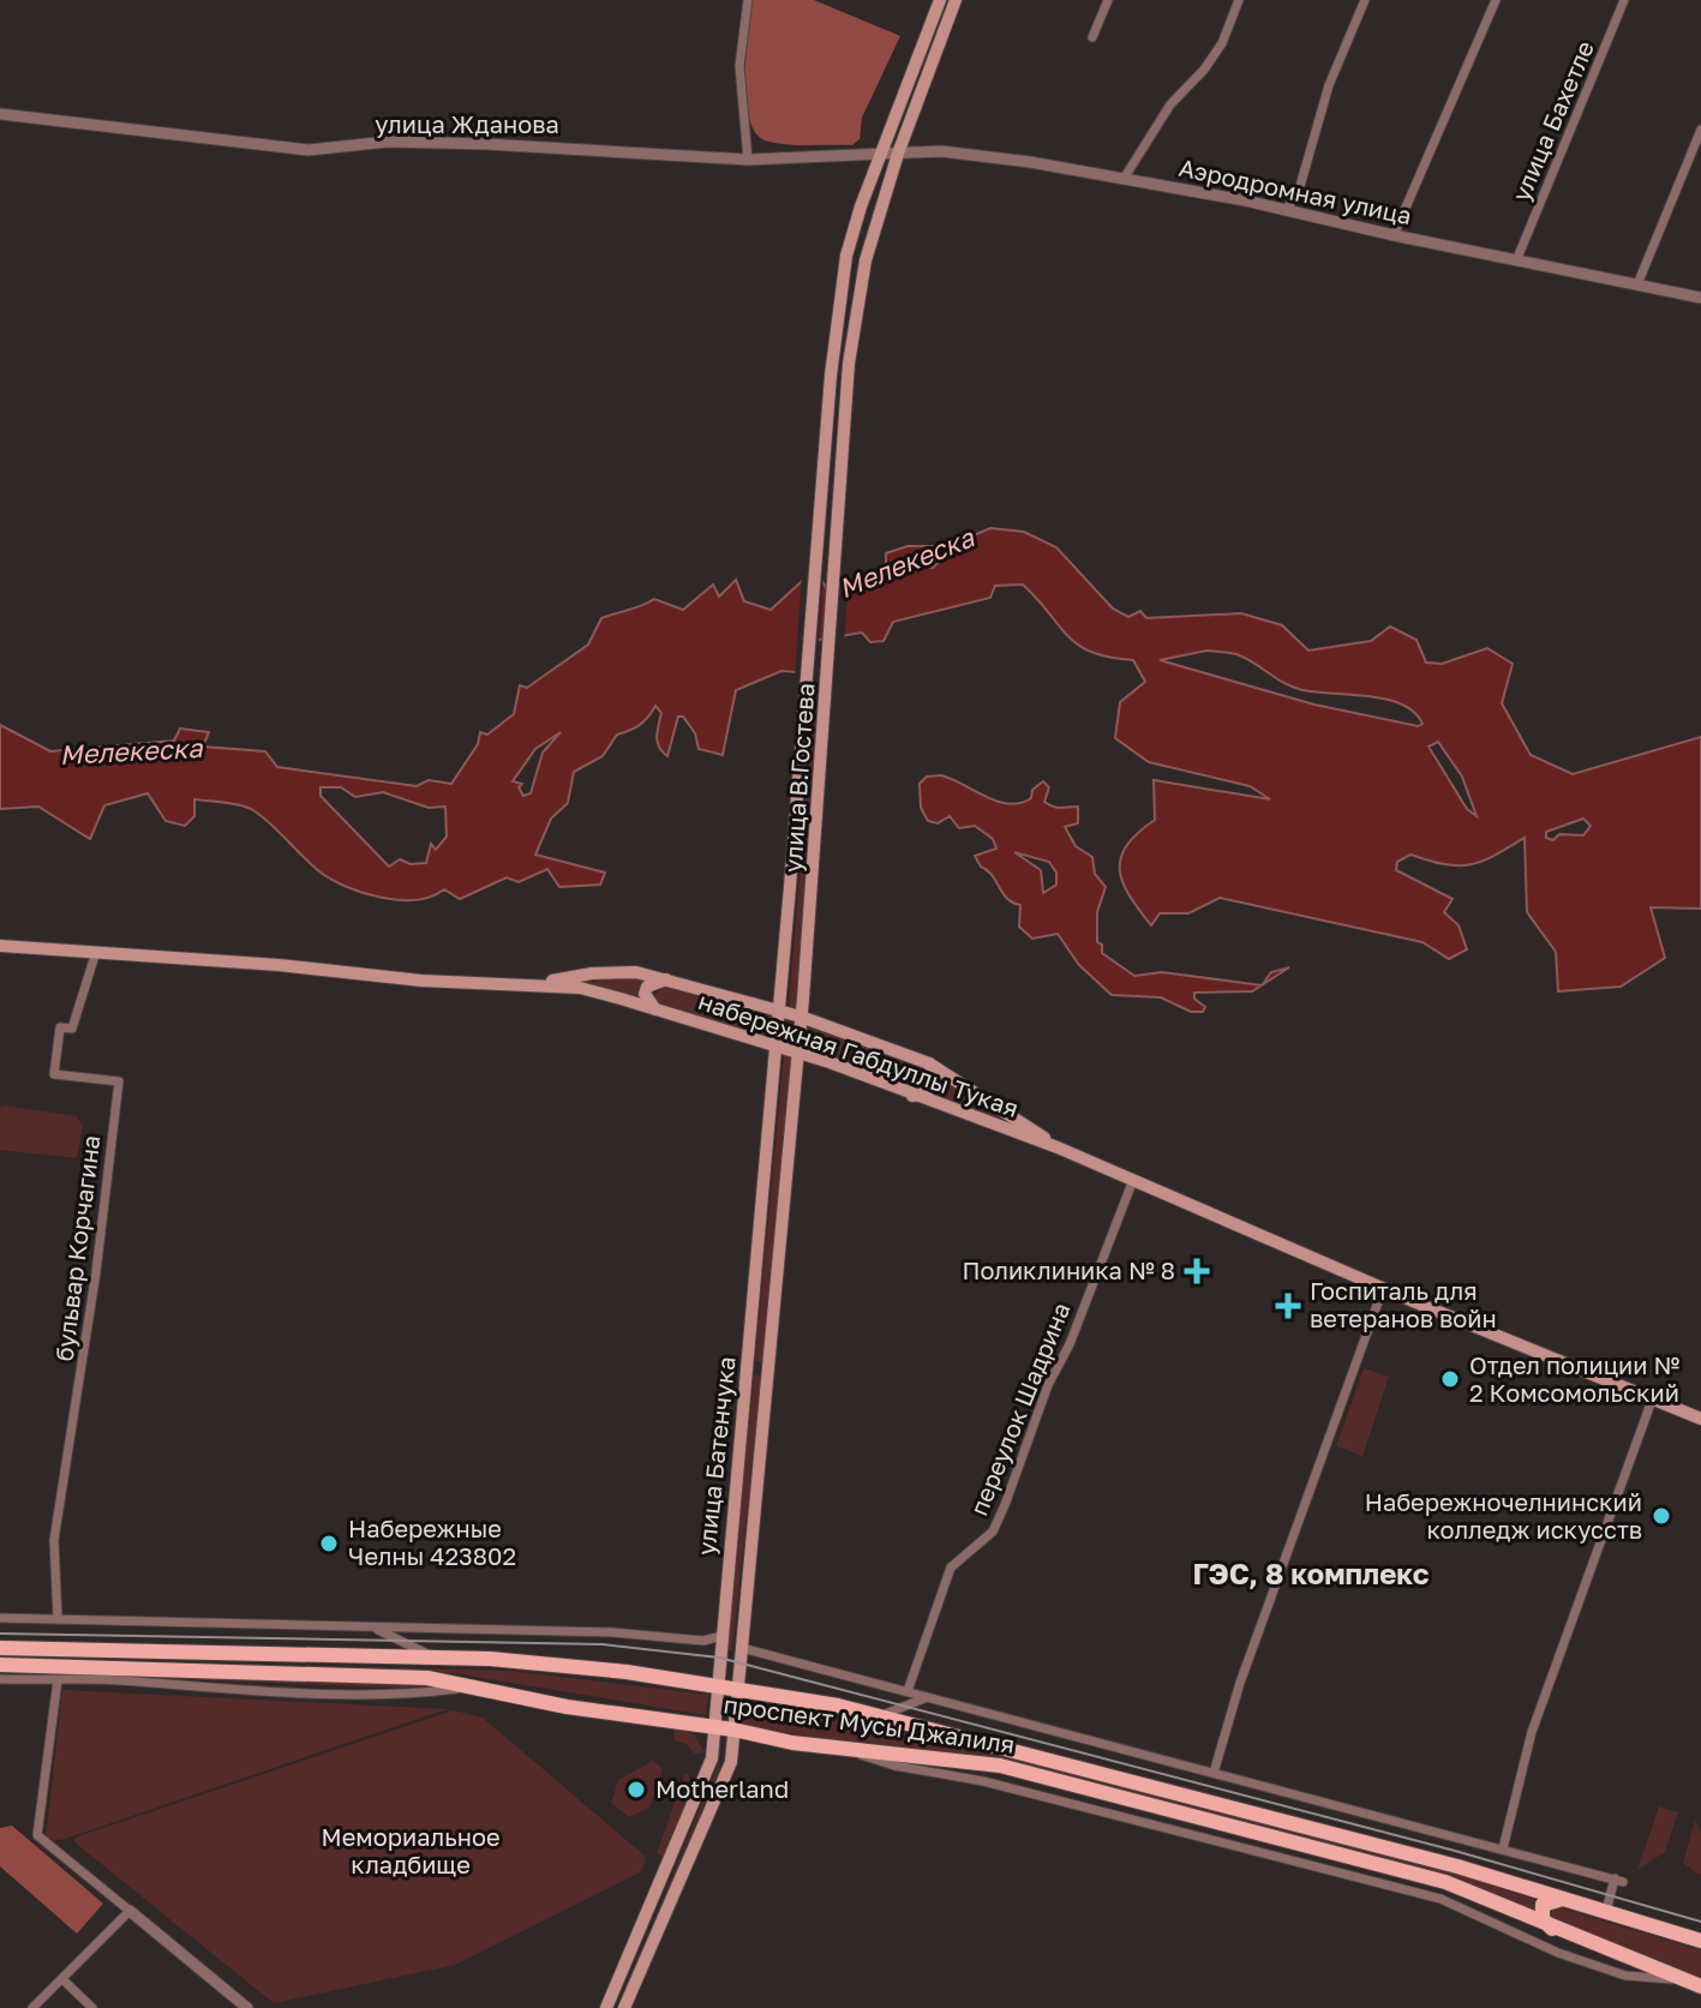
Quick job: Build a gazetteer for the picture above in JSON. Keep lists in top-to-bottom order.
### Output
{
  "streets": {
    "main road": [
      "улица В.Гостева",
      "набережная Габдуллы Тукая",
      "улица Батенчука",
      "проспект Мусы Джалиля"
    ],
    "street": [
      "улица Бахетле",
      "улица Жданова",
      "Аэродромная улица",
      "бульвар Корчагина",
      "переулок Шадрина"
    ]
  },
  "crossings": [
    ["улица Бахетле", "Аэродромная улица"],
    ["улица Жданова", "Аэродромная улица"],
    ["улица Жданова", "улица В.Гостева"],
    ["Аэродромная улица", "улица В.Гостева"],
    ["улица В.Гостева", "улица Батенчука"],
    ["набережная Габдуллы Тукая", "бульвар Корчагина"],
    ["набережная Габдуллы Тукая", "переулок Шадрина"],
    ["набережная Габдуллы Тукая", "улица Батенчука"],
    ["улица Батенчука", "проспект Мусы Джалиля"]
  ],
  "districts": ["ГЭС, 8 комплекс"],
  "water": ["Мелекеска"],
  "parks": ["Мемориальное кладбище"],
  "places": {
    "health": ["Поликлиника № 8", "Госпиталь для ветеранов войн"],
    "other": [
      "Отдел полиции № 2 Комсомольский",
      "Набережночелнинский колледж искусств",
      "Набережные Челны 423802",
      "Motherland"
    ]
  }
}
